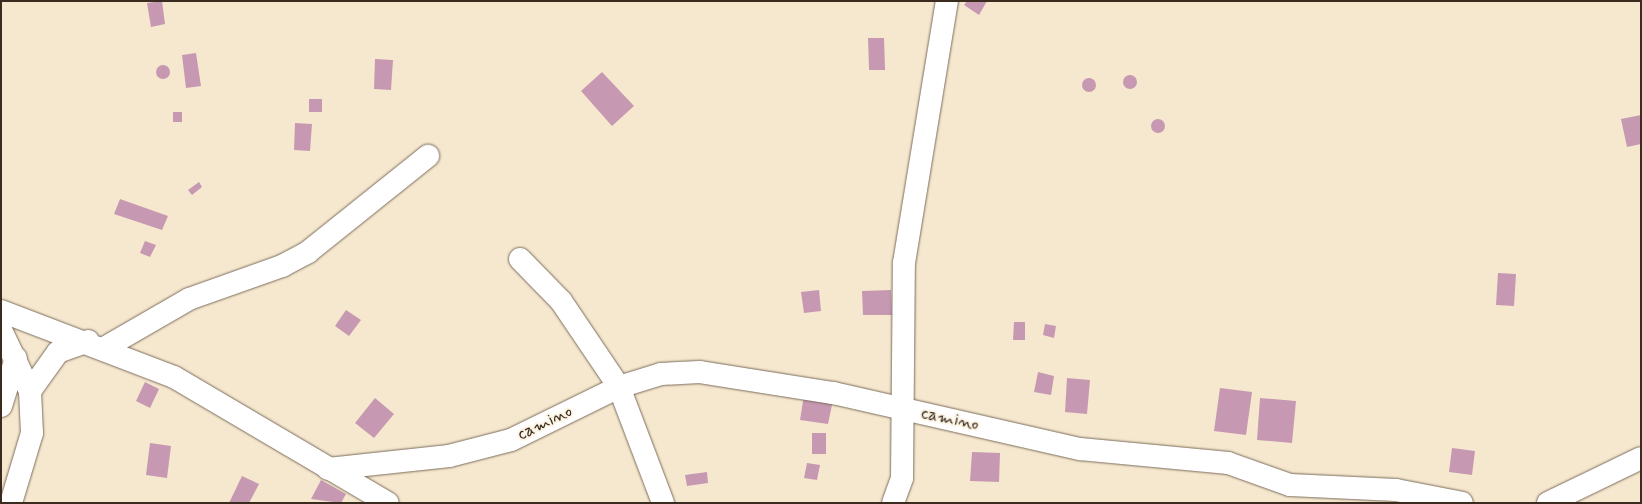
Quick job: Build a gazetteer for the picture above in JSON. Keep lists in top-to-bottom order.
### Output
{
  "streets": {
    "street": ["camino"]
  }
}
